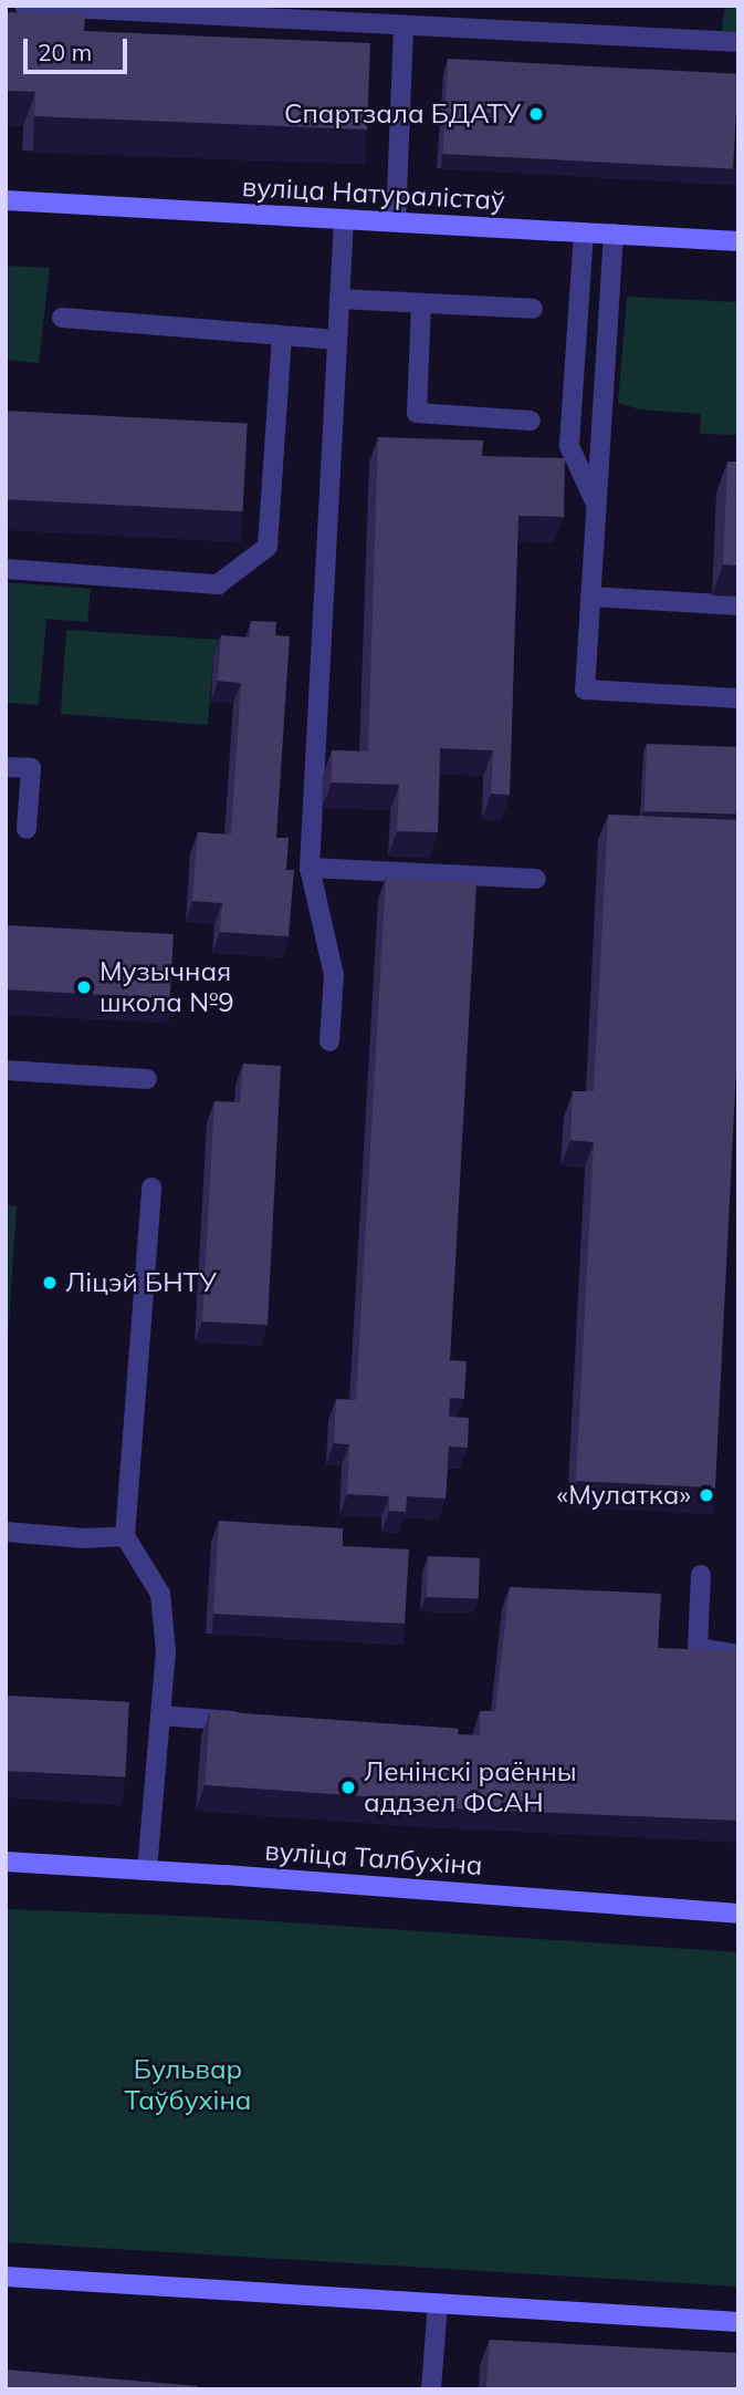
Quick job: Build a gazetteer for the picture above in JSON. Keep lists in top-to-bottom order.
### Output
{
  "streets": {
    "main road": ["вуліца Натуралістаў", "вуліца Талбухіна"]
  },
  "parks": ["Бульвар Таўбухіна"],
  "places": [
    "Спартзала БДАТУ",
    "Музычная школа №9",
    "Ліцэй БНТУ",
    "«Мулатка»",
    "Ленінскі раённы аддзел ФСАН"
  ],
  "scale_bar": "20 m"
}
